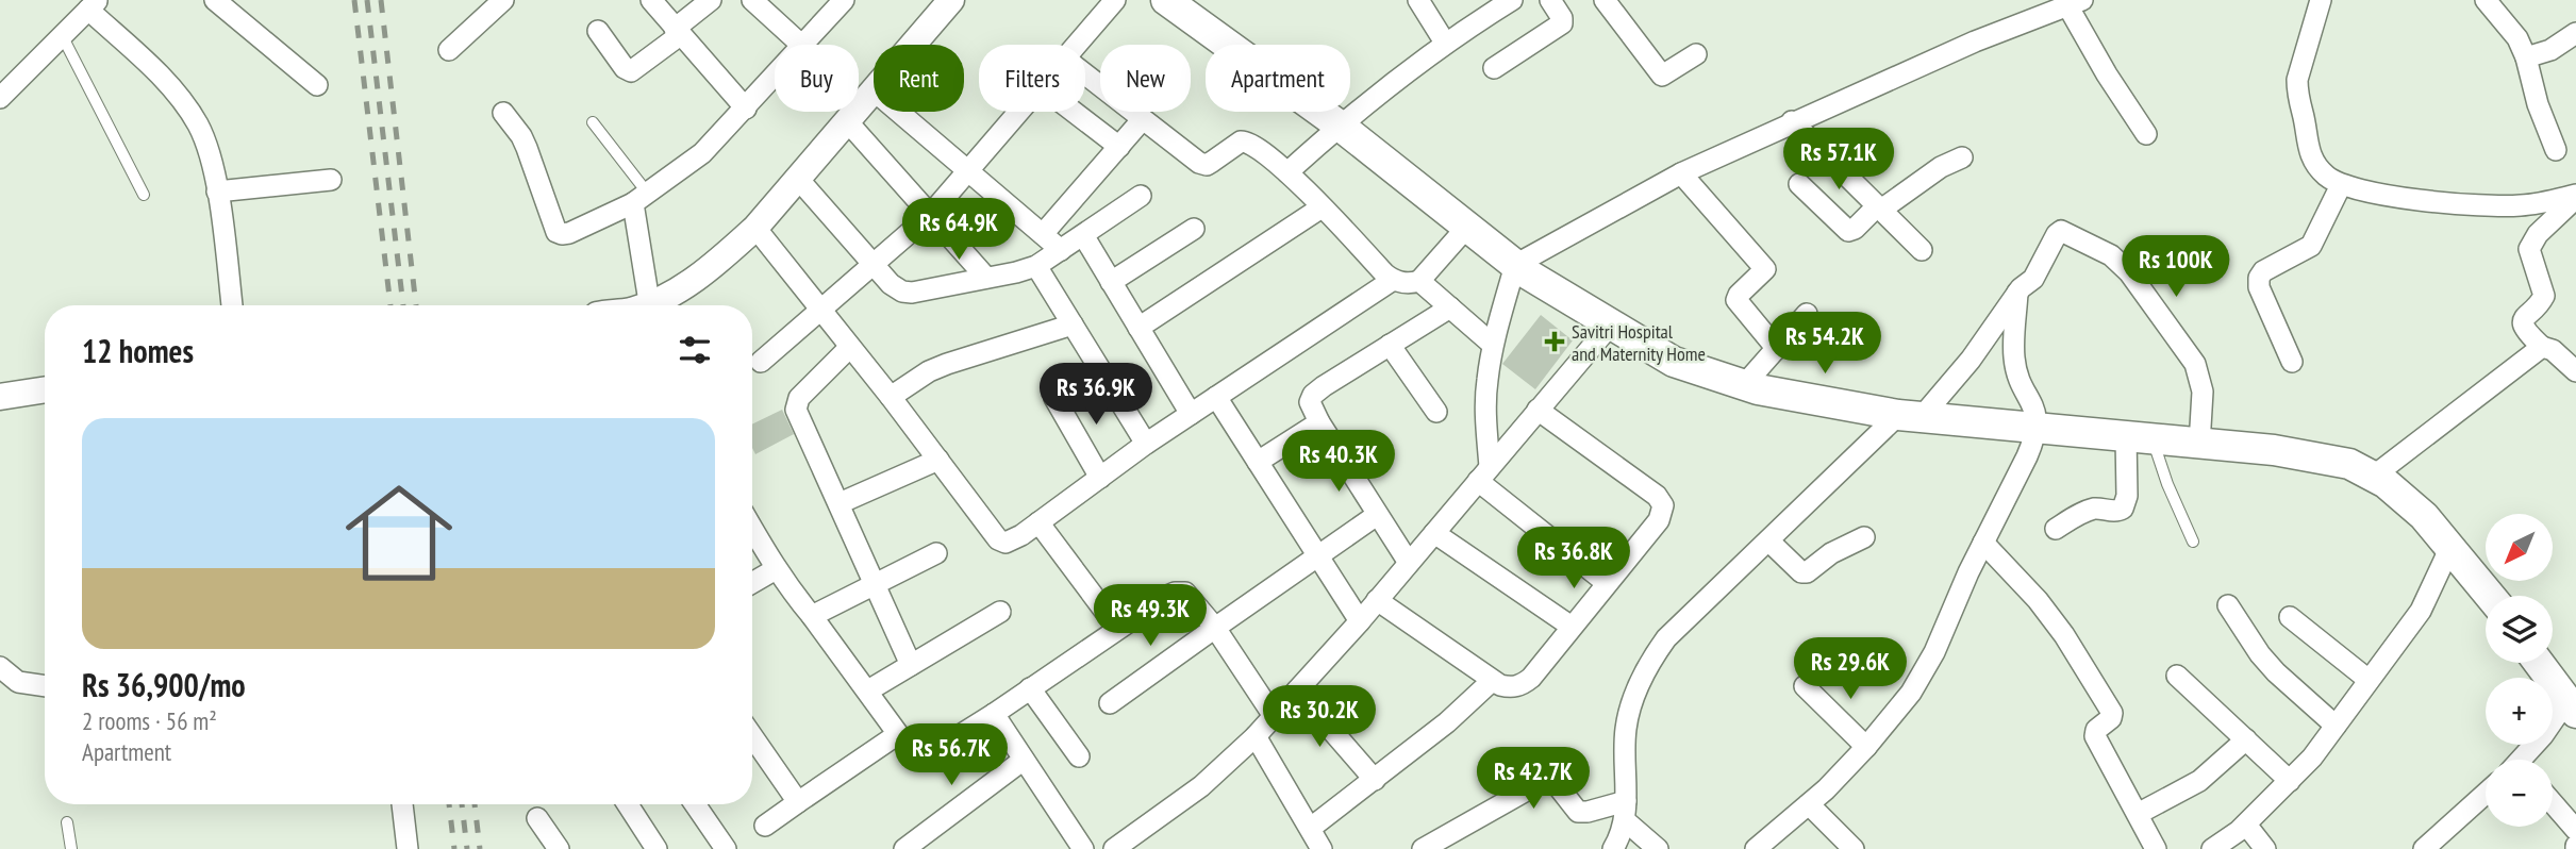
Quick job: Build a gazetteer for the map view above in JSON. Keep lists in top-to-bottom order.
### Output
{
  "places": {
    "health": ["Savitri Hospital and Maternity Home"]
  },
  "north": "bottom left",
  "page": {
    "chip": [
      "Buy",
      "Rent",
      "Filters",
      "New",
      "Apartment"
    ],
    "price": [
      "Rs 57.1K",
      "Rs 64.9K",
      "Rs 100K",
      "Rs 54.2K",
      "Rs 36.9K",
      "Rs 40.3K",
      "Rs 36.8K",
      "Rs 49.3K",
      "Rs 29.6K",
      "Rs 30.2K",
      "Rs 56.7K",
      "Rs 42.7K"
    ],
    "heading": "12 homes",
    "list": [
      {
        "name": "Rs 36,900/mo",
        "note": "2 rooms · 56 m² · Apartment"
      }
    ],
    "map_buttons": ["+", "−"]
  }
}
